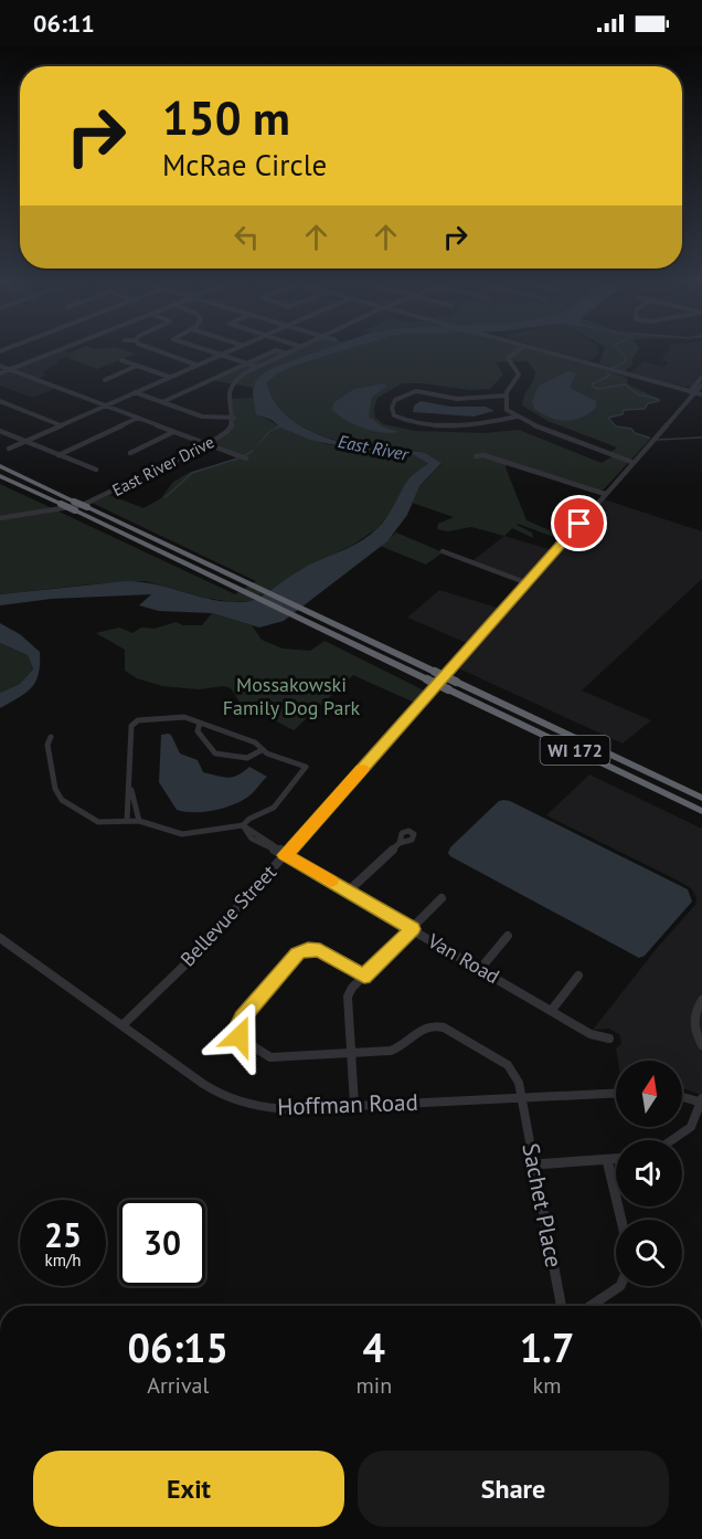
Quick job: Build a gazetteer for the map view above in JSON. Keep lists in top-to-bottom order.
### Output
{
  "streets": {
    "highway": ["WI 172"],
    "street": [
      "East River Drive",
      "Bellevue Street",
      "Van Road",
      "Hoffman Road",
      "Sachet Place"
    ]
  },
  "crossings": [
    ["Bellevue Street", "Van Road"],
    ["Bellevue Street", "Hoffman Road"],
    ["Hoffman Road", "Sachet Place"]
  ],
  "water": ["East River"],
  "parks": ["Mossakowski Family Dog Park"],
  "north": "top",
  "page": {
    "status": "06:11",
    "turn": ["150 m", "McRae Circle"],
    "speed": "25 km/h",
    "limit": "30",
    "eta": [
      "06:15",
      "Arrival",
      "4",
      "min",
      "1.7",
      "km"
    ],
    "buttons": ["Exit", "Share"]
  }
}
